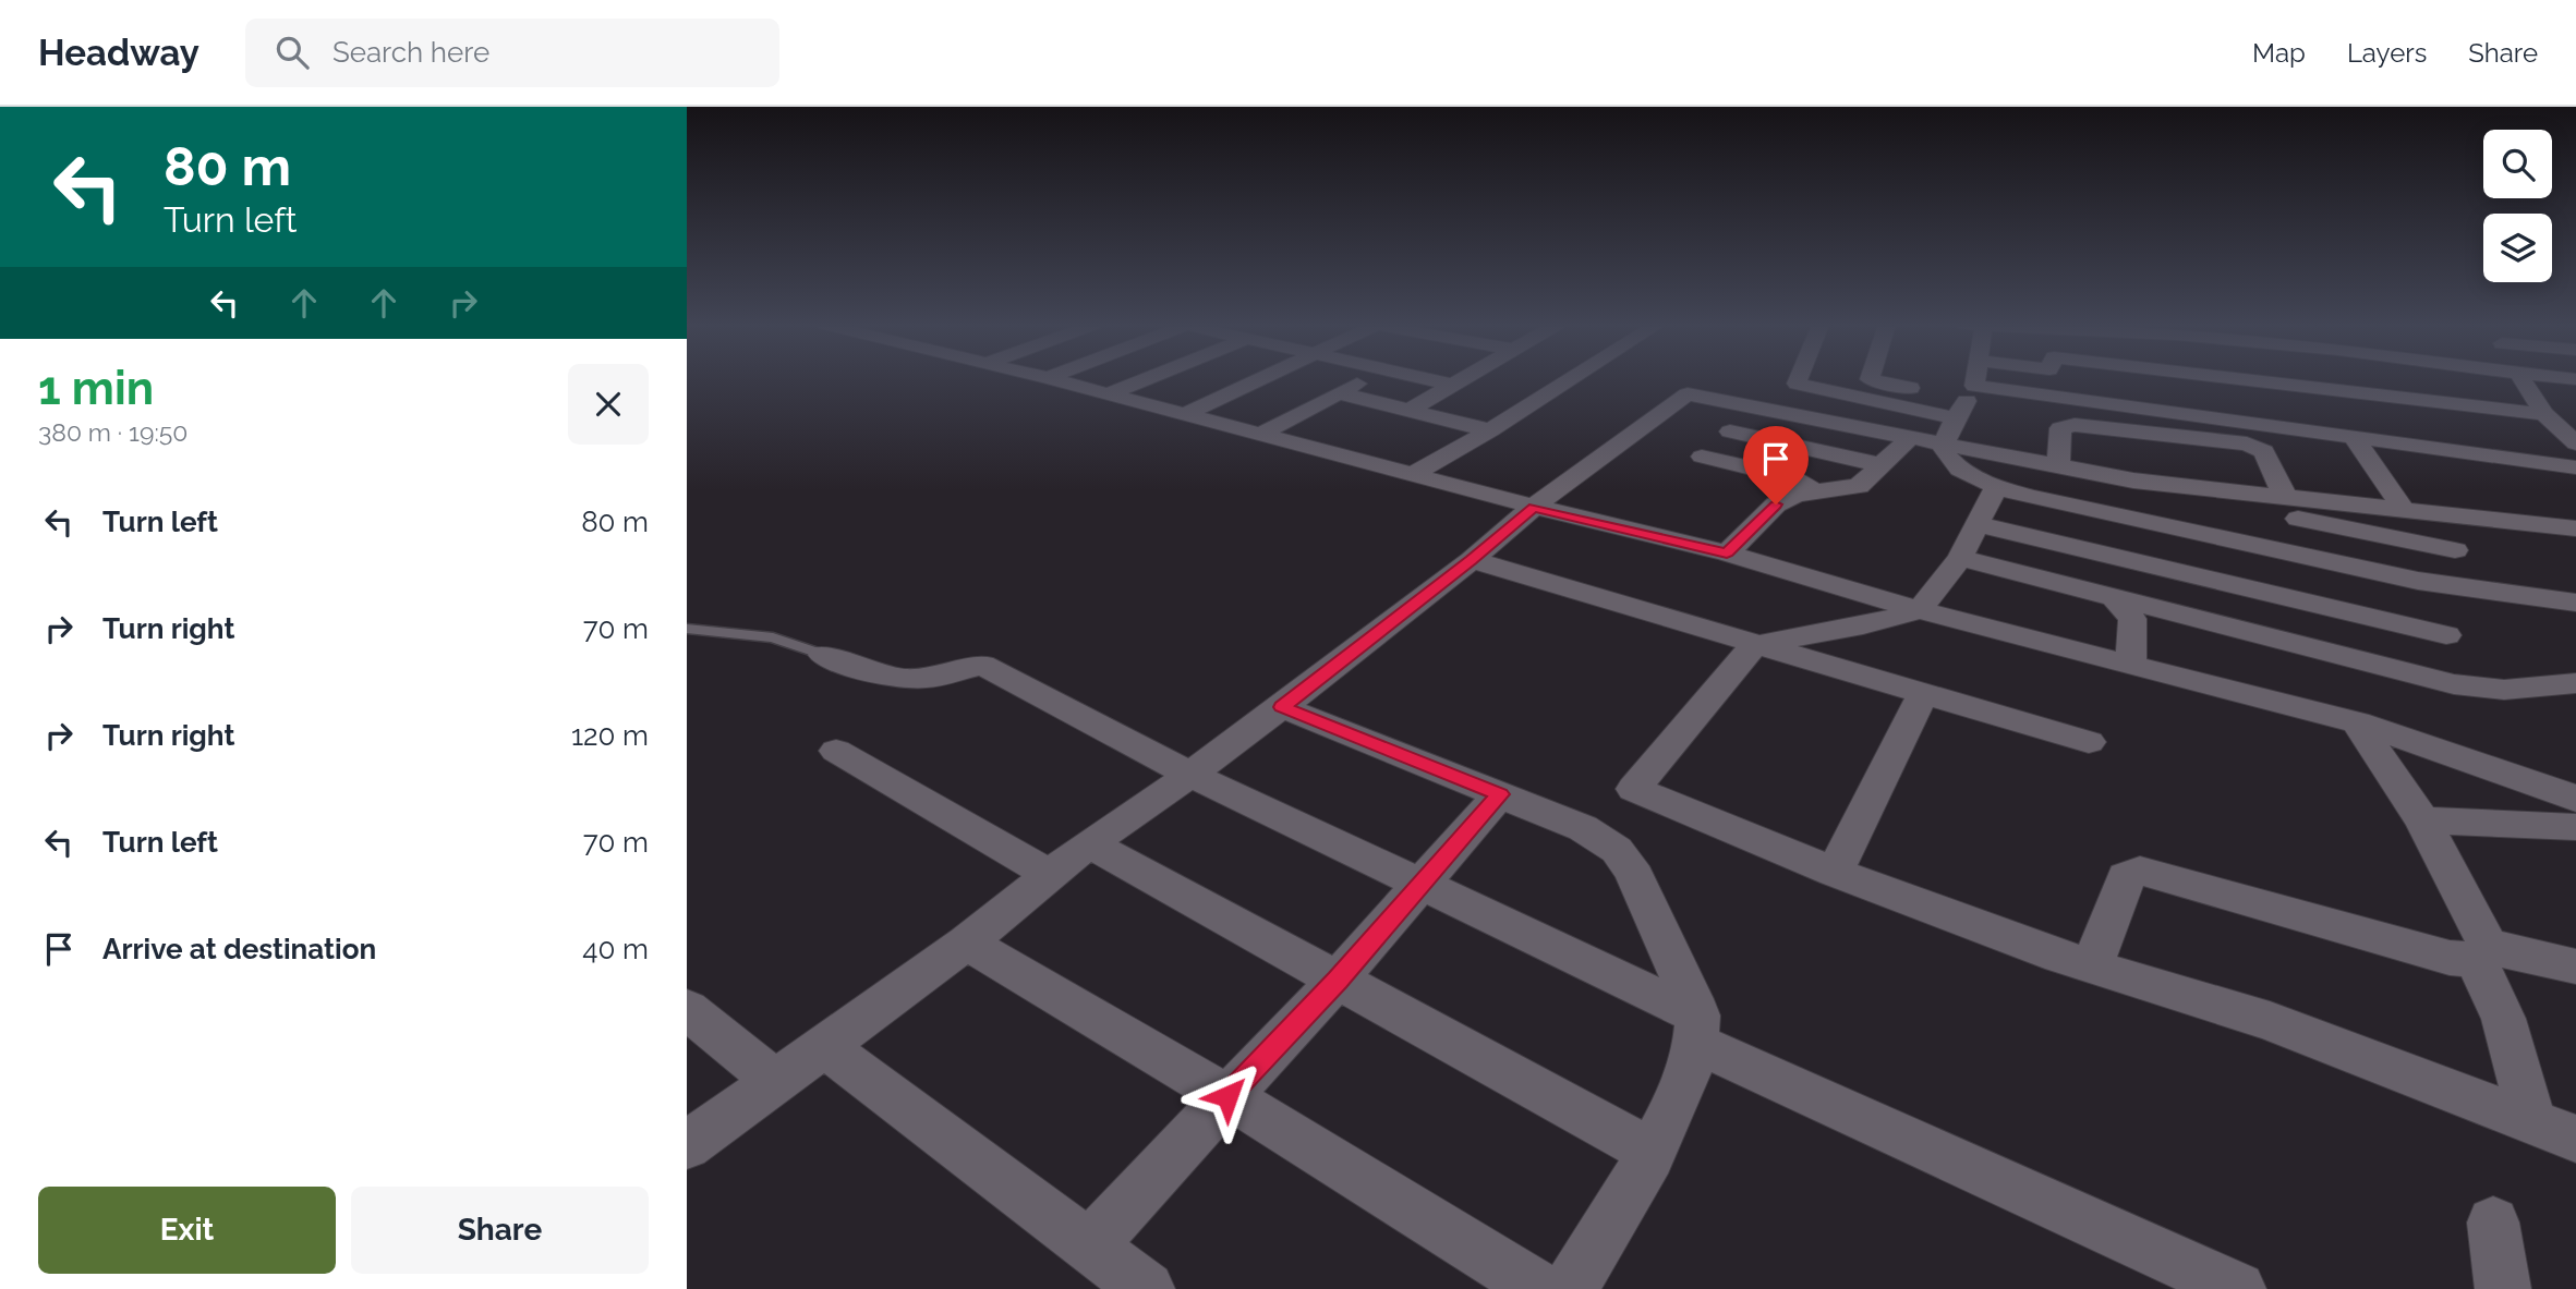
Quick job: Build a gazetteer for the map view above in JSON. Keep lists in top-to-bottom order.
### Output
{
  "page": {
    "header": "Headway",
    "search": "Search here",
    "nav": ["Map", "Layers", "Share"],
    "turn": ["80 m", "Turn left"],
    "heading": ["1 min", "380 m · 19:50"],
    "list": [
      {
        "name": "Turn left",
        "value": "80 m"
      },
      {
        "name": "Turn right",
        "value": "70 m"
      },
      {
        "name": "Turn right",
        "value": "120 m"
      },
      {
        "name": "Turn left",
        "value": "70 m"
      },
      {
        "name": "Arrive at destination",
        "value": "40 m"
      }
    ],
    "buttons": ["Exit", "Share"]
  }
}
